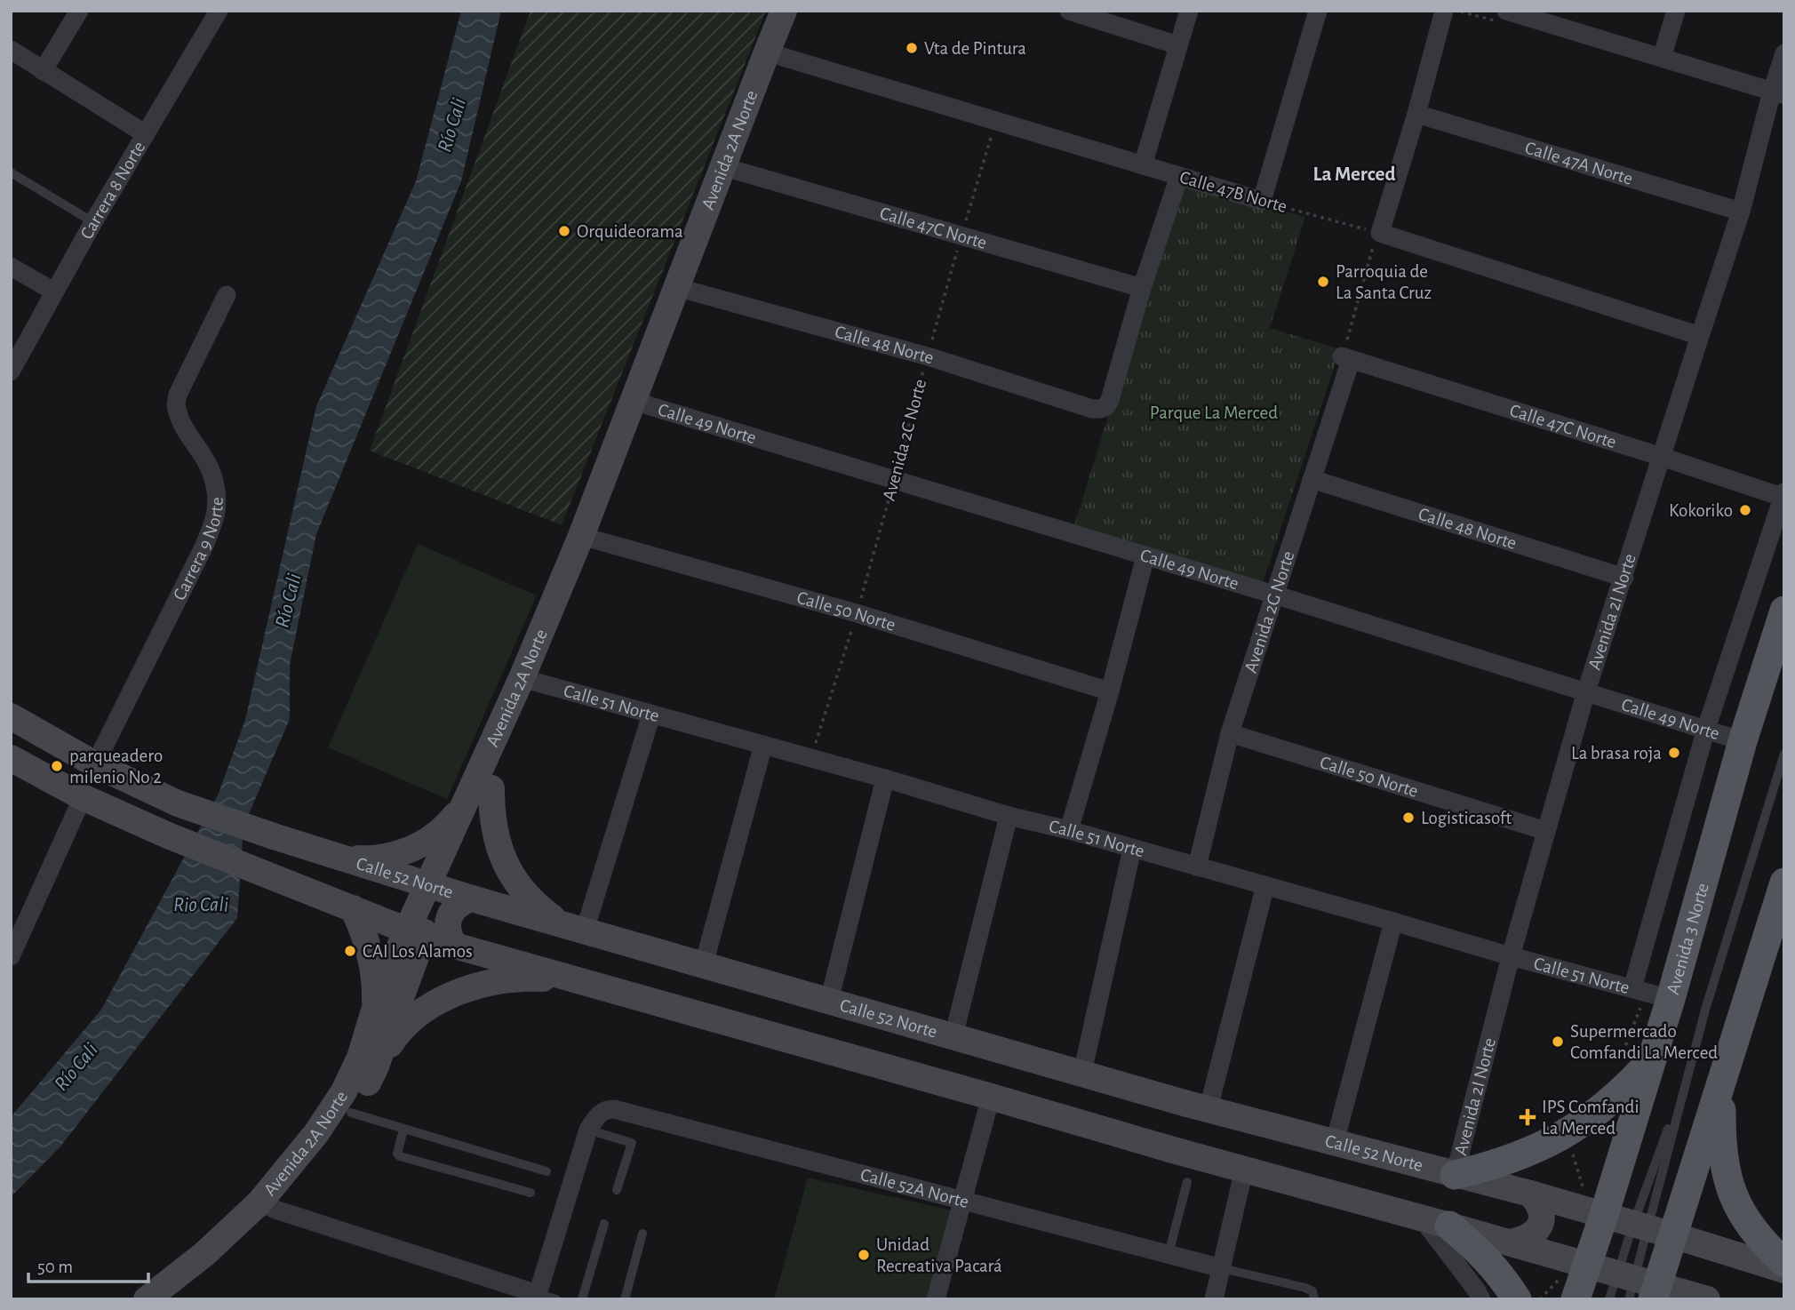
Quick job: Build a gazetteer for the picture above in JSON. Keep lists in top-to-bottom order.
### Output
{
  "streets": {
    "main road": ["Avenida 2A Norte", "Calle 52 Norte", "Avenida 3 Norte"],
    "street": [
      "Calle 47A Norte",
      "Carrera 8 Norte",
      "Calle 47B Norte",
      "Calle 47C Norte",
      "Calle 48 Norte",
      "Calle 49 Norte",
      "Carrera 9 Norte",
      "Calle 50 Norte",
      "Avenida 2G Norte",
      "Avenida 2I Norte",
      "Calle 51 Norte",
      "Calle 52A Norte"
    ],
    "path": ["Avenida 2C Norte"]
  },
  "crossings": [
    ["Avenida 2A Norte", "Calle 47B Norte"],
    ["Avenida 2A Norte", "Calle 47C Norte"],
    ["Avenida 2A Norte", "Calle 48 Norte"],
    ["Avenida 2A Norte", "Calle 49 Norte"],
    ["Avenida 2A Norte", "Calle 50 Norte"],
    ["Avenida 2A Norte", "Calle 51 Norte"],
    ["Avenida 2A Norte", "Calle 52 Norte"],
    ["Calle 47A Norte", "Avenida 2I Norte"],
    ["Calle 47B Norte", "Avenida 2C Norte"],
    ["Calle 47C Norte", "Calle 48 Norte"],
    ["Calle 47C Norte", "Avenida 2C Norte"],
    ["Calle 47C Norte", "Avenida 2G Norte"],
    ["Calle 47C Norte", "Avenida 2I Norte"],
    ["Calle 48 Norte", "Avenida 2C Norte"],
    ["Calle 48 Norte", "Avenida 2G Norte"],
    ["Calle 48 Norte", "Avenida 2I Norte"],
    ["Calle 49 Norte", "Avenida 2C Norte"],
    ["Calle 49 Norte", "Avenida 2G Norte"],
    ["Calle 49 Norte", "Avenida 2I Norte"],
    ["Calle 49 Norte", "Avenida 3 Norte"],
    ["Avenida 2C Norte", "Calle 50 Norte"],
    ["Avenida 2C Norte", "Calle 51 Norte"],
    ["Carrera 9 Norte", "Calle 52 Norte"],
    ["Calle 50 Norte", "Avenida 2G Norte"],
    ["Calle 50 Norte", "Avenida 2I Norte"],
    ["Avenida 2G Norte", "Calle 51 Norte"],
    ["Avenida 2I Norte", "Calle 51 Norte"],
    ["Avenida 2I Norte", "Calle 52 Norte"],
    ["Calle 51 Norte", "Avenida 3 Norte"],
    ["Calle 52 Norte", "Avenida 3 Norte"]
  ],
  "districts": ["La Merced"],
  "water": ["Río Cali", "Rio Cali"],
  "parks": ["Parque La Merced"],
  "places": {
    "other": [
      "Vta de Pintura",
      "Orquideorama",
      "Parroquia de La Santa Cruz",
      "Kokoriko",
      "La brasa roja",
      "parqueadero milenio No 2",
      "Logisticasoft",
      "CAI Los Alamos",
      "Supermercado Comfandi La Merced",
      "Unidad Recreativa Pacará"
    ],
    "health": ["IPS Comfandi La Merced"]
  },
  "scale_bar": "50 m"
}
